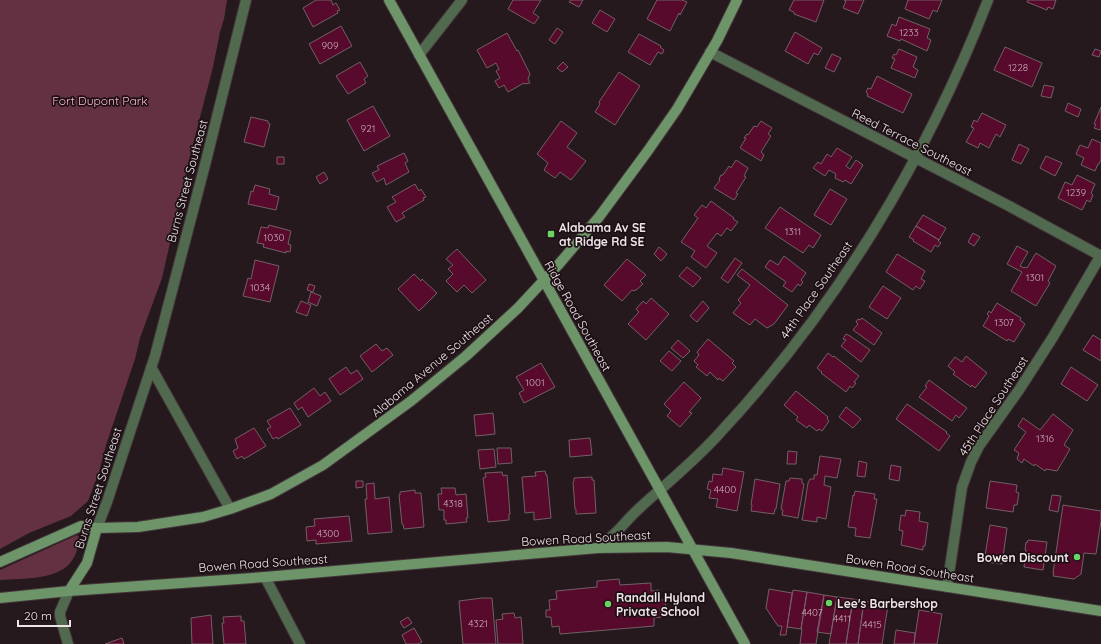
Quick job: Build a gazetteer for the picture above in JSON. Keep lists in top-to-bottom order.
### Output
{
  "streets": {
    "street": [
      "Reed Terrace Southeast",
      "Burns Street Southeast",
      "44th Place Southeast",
      "Ridge Road Southeast",
      "Alabama Avenue Southeast",
      "45th Place Southeast",
      "Bowen Road Southeast"
    ]
  },
  "crossings": [
    ["Reed Terrace Southeast", "44th Place Southeast"],
    ["Reed Terrace Southeast", "Alabama Avenue Southeast"],
    ["Reed Terrace Southeast", "45th Place Southeast"],
    ["Burns Street Southeast", "Alabama Avenue Southeast"],
    ["Burns Street Southeast", "Bowen Road Southeast"],
    ["44th Place Southeast", "Ridge Road Southeast"],
    ["44th Place Southeast", "Bowen Road Southeast"],
    ["Ridge Road Southeast", "Alabama Avenue Southeast"],
    ["Ridge Road Southeast", "Bowen Road Southeast"],
    ["45th Place Southeast", "Bowen Road Southeast"]
  ],
  "parks": ["Fort Dupont Park"],
  "places": {
    "transit": ["Alabama Av SE at Ridge Rd SE"],
    "other": ["Bowen Discount", "Lee's Barbershop", "Randall Hyland Private School"]
  },
  "house_numbers": [
    "1233",
    "909",
    "1228",
    "921",
    "1239",
    "1311",
    "1030",
    "1301",
    "1034",
    "1307",
    "1001",
    "1316",
    "4400",
    "4318",
    "4300",
    "4407",
    "4411",
    "4321",
    "4415"
  ],
  "scale_bar": "20 m"
}
